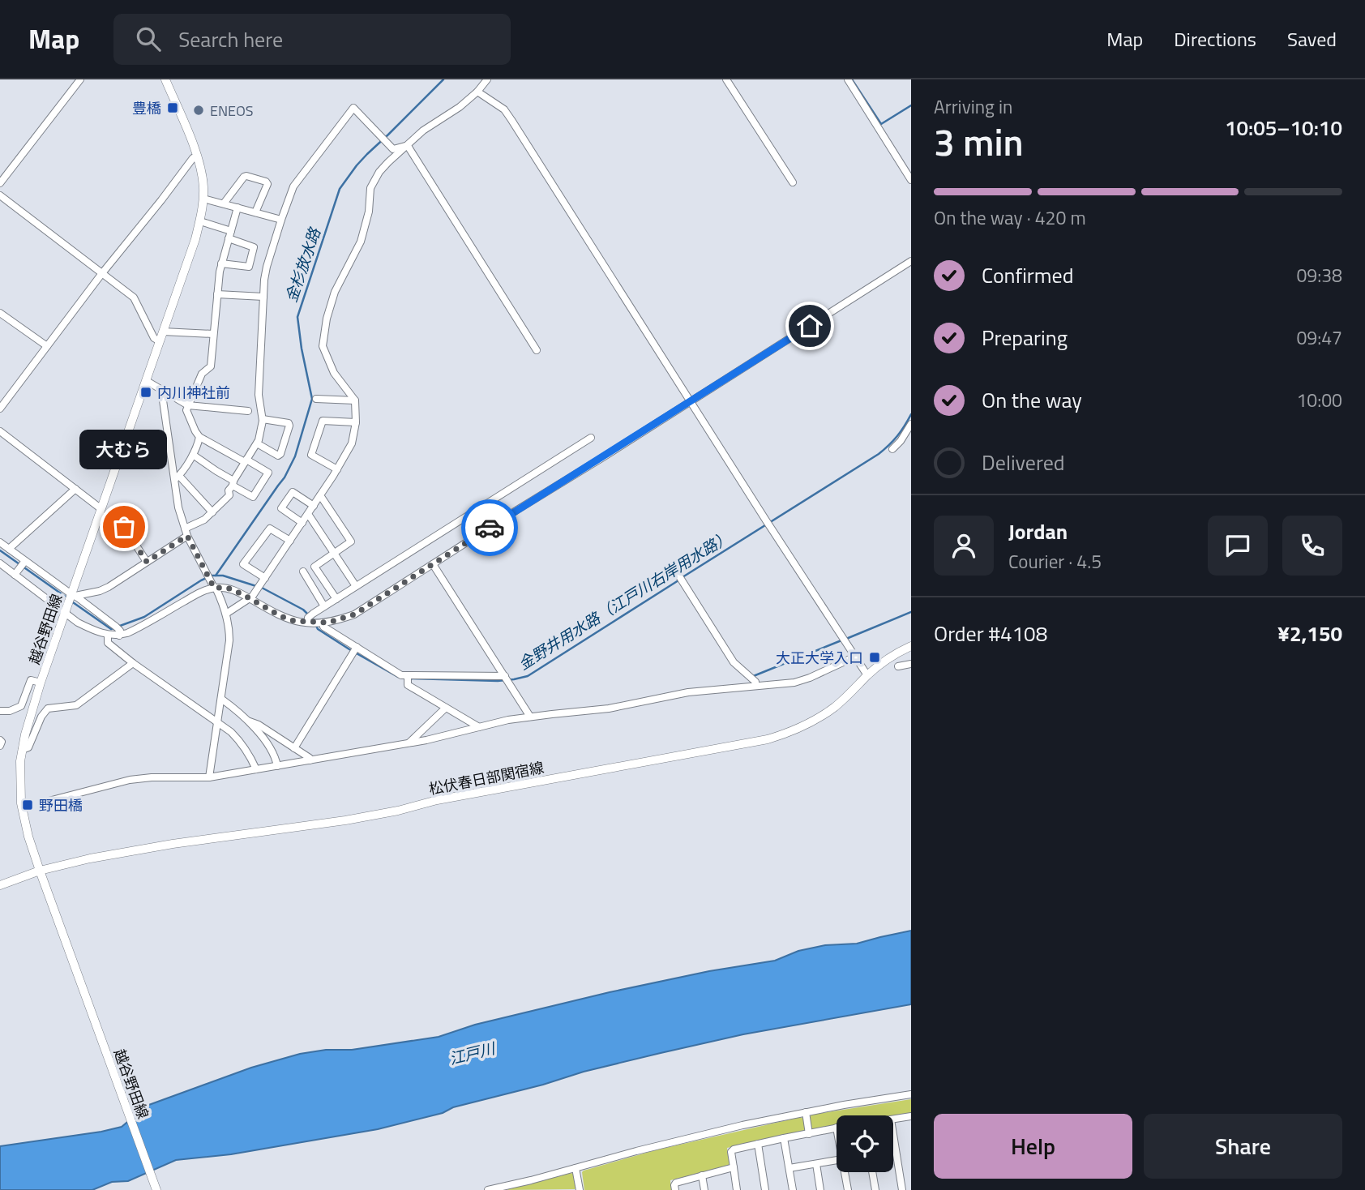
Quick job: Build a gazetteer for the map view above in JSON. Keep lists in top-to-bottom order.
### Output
{
  "streets": {
    "main road": ["越谷野田線", "松伏春日部関宿線"]
  },
  "crossings": [
    ["越谷野田線", "松伏春日部関宿線"]
  ],
  "water": ["金杉放水路", "金野井用水路（江戸川右岸用水路）", "江戸川"],
  "places": {
    "transit": [
      "豊橋",
      "内川神社前",
      "大正大学入口",
      "野田橋"
    ],
    "other": ["ENEOS", "大むら"]
  },
  "page": {
    "header": "Map",
    "search": "Search here",
    "nav": ["Map", "Directions", "Saved"],
    "heading": ["3 min", "Arriving in", "10:05–10:10"],
    "panel": [
      "Jordan",
      "Courier · 4.5",
      "Order #4108",
      "¥2,150"
    ],
    "bar": "On the way · 420 m",
    "list": [
      ["Confirmed", "09:38"],
      ["Preparing", "09:47"],
      ["On the way", "10:00"],
      "Delivered"
    ],
    "bubble": "大むら",
    "buttons": ["Help", "Share"]
  }
}
